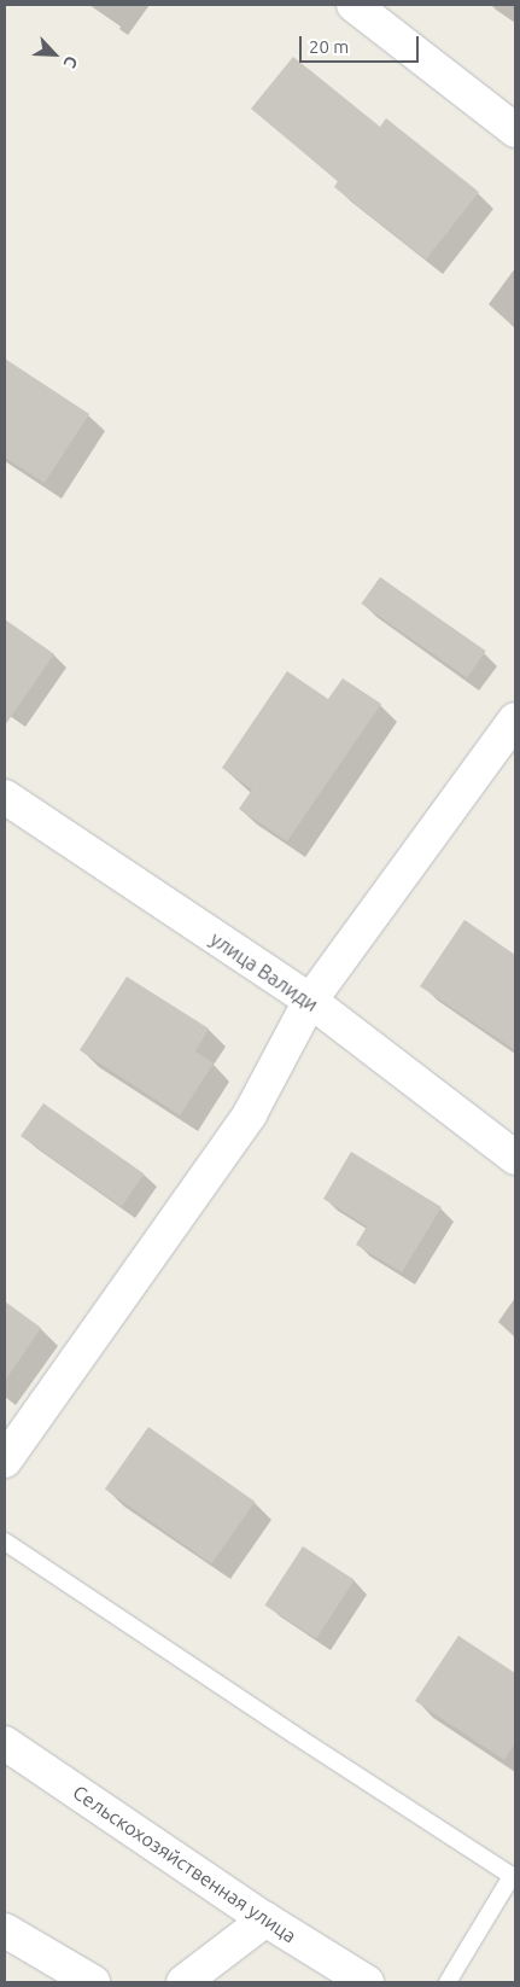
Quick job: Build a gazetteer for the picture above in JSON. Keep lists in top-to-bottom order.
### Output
{
  "streets": {
    "street": ["улица Валиди", "Сельскохозяйственная улица"]
  },
  "scale_bar": "20 m",
  "north": "bottom right"
}
